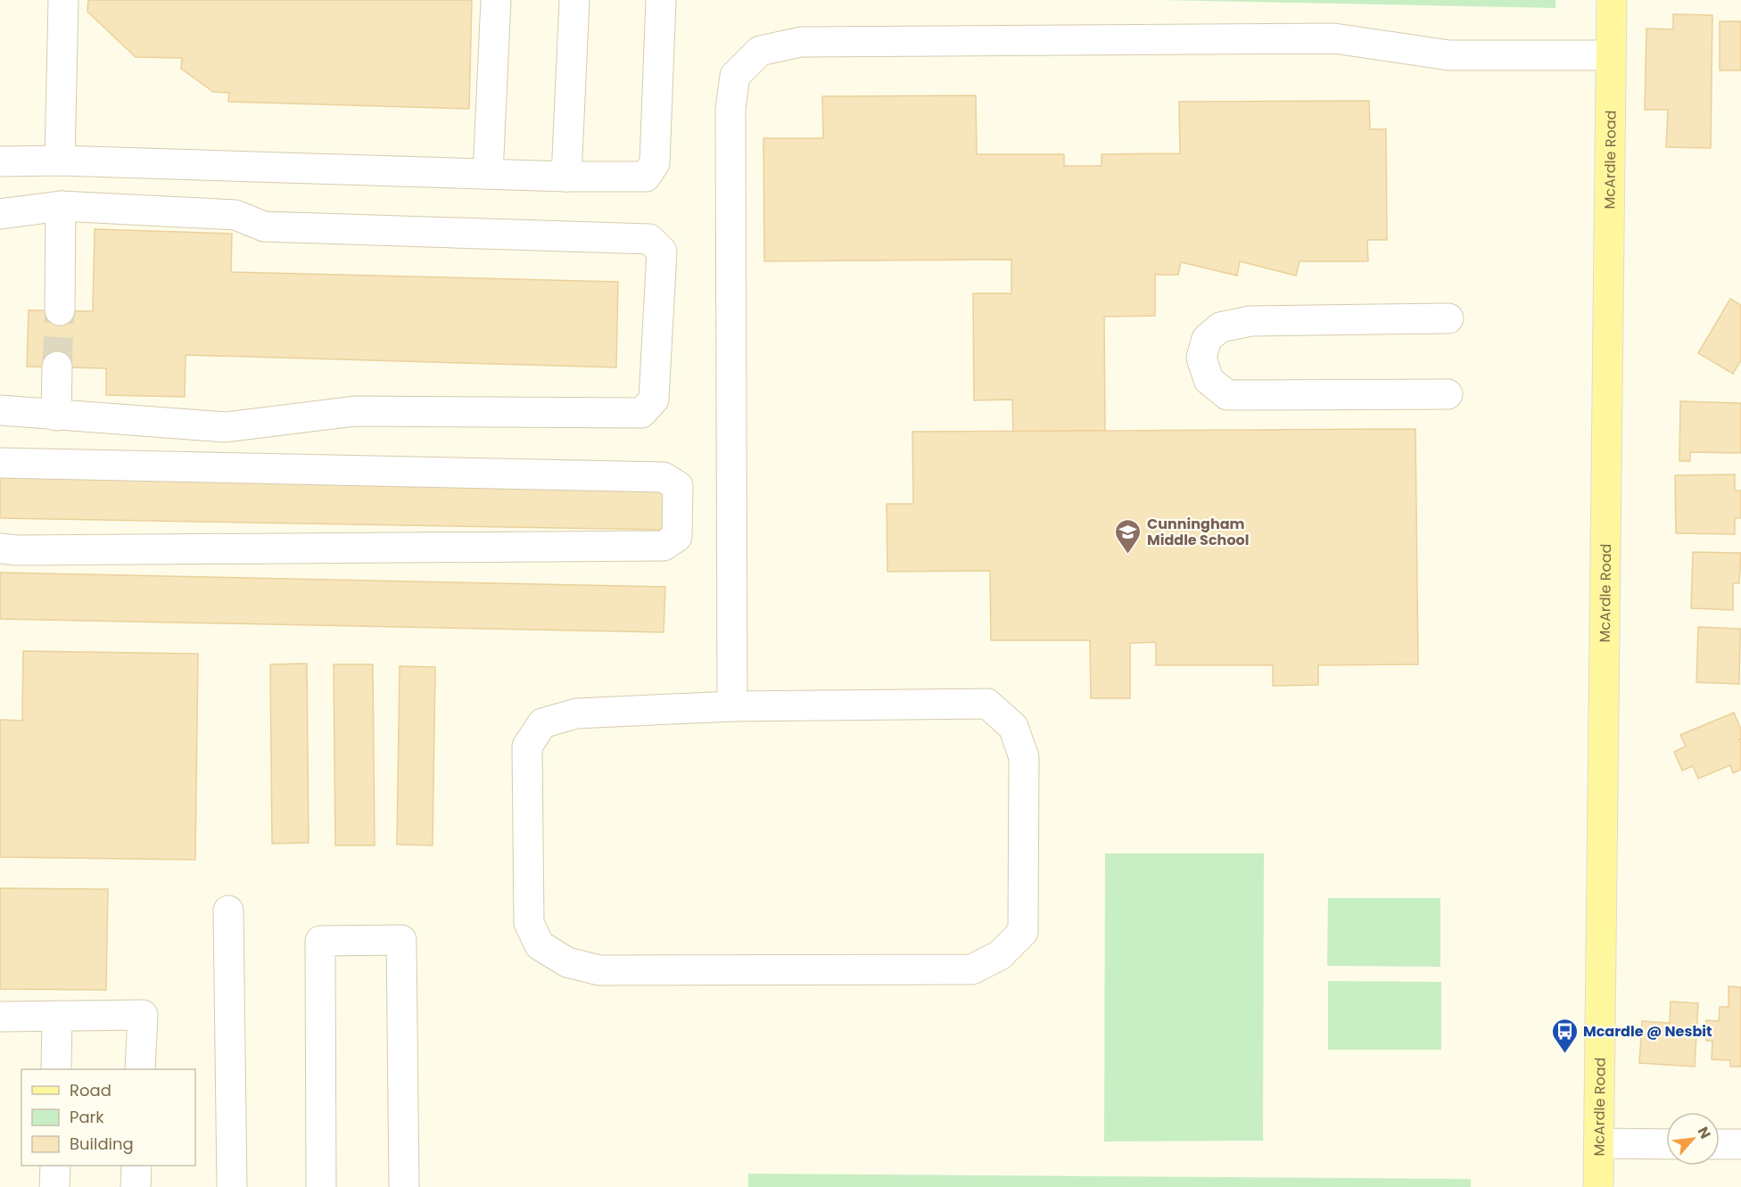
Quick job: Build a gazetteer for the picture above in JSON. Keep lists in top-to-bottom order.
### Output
{
  "streets": {
    "main road": ["McArdle Road"]
  },
  "places": {
    "school or university": ["Cunningham Middle School"],
    "bus stop": ["Mcardle @ Nesbit"]
  },
  "legend": ["Road", "Park", "Building"],
  "north": "top right"
}
